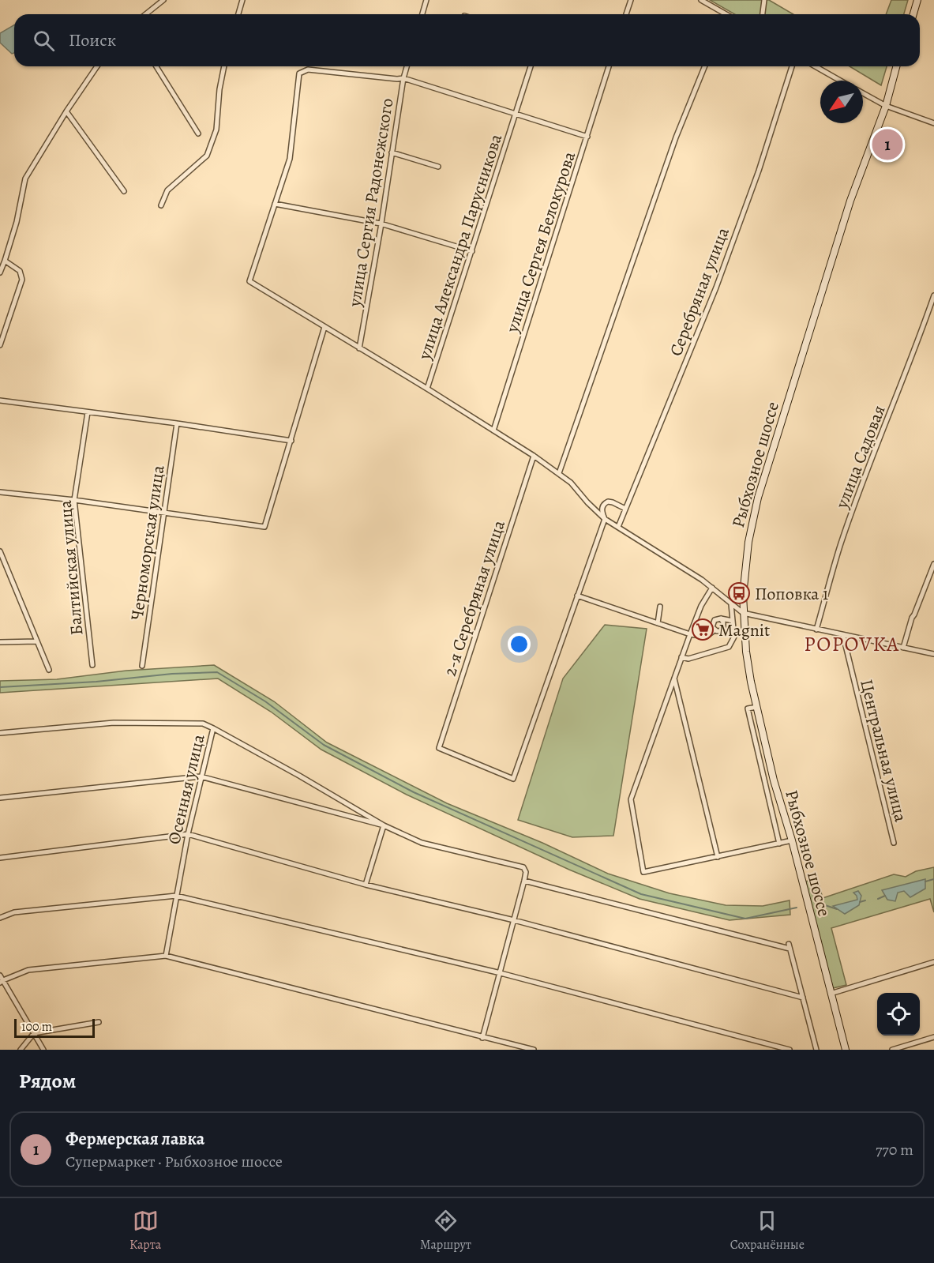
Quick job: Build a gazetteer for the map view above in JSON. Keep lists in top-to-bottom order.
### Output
{
  "streets": {
    "street": [
      "улица Сергия Радонежского",
      "улица Сергея Белокурова",
      "улица Александра Парусникова",
      "Серебряная улица",
      "улица Садовая",
      "Рыбхозное шоссе",
      "Черноморская улица",
      "Балтийская улица",
      "2-я Серебряная улица",
      "Центральная улица",
      "Осенняя улица"
    ]
  },
  "districts": ["POPOVKA"],
  "places": {
    "bus stop": ["Поповка 1"],
    "supermarket": ["Magnit"]
  },
  "scale_bar": "100 m",
  "north": "bottom left",
  "page": {
    "search": "Поиск",
    "pins": "1",
    "scale": "100 m",
    "heading": "Рядом",
    "list": [
      {
        "mark": "1",
        "name": "Фермерская лавка",
        "note": "Супермаркет · Рыбхозное шоссе",
        "value": "770 m"
      }
    ],
    "nav": ["Карта", "Маршрут", "Сохранённые"]
  }
}
